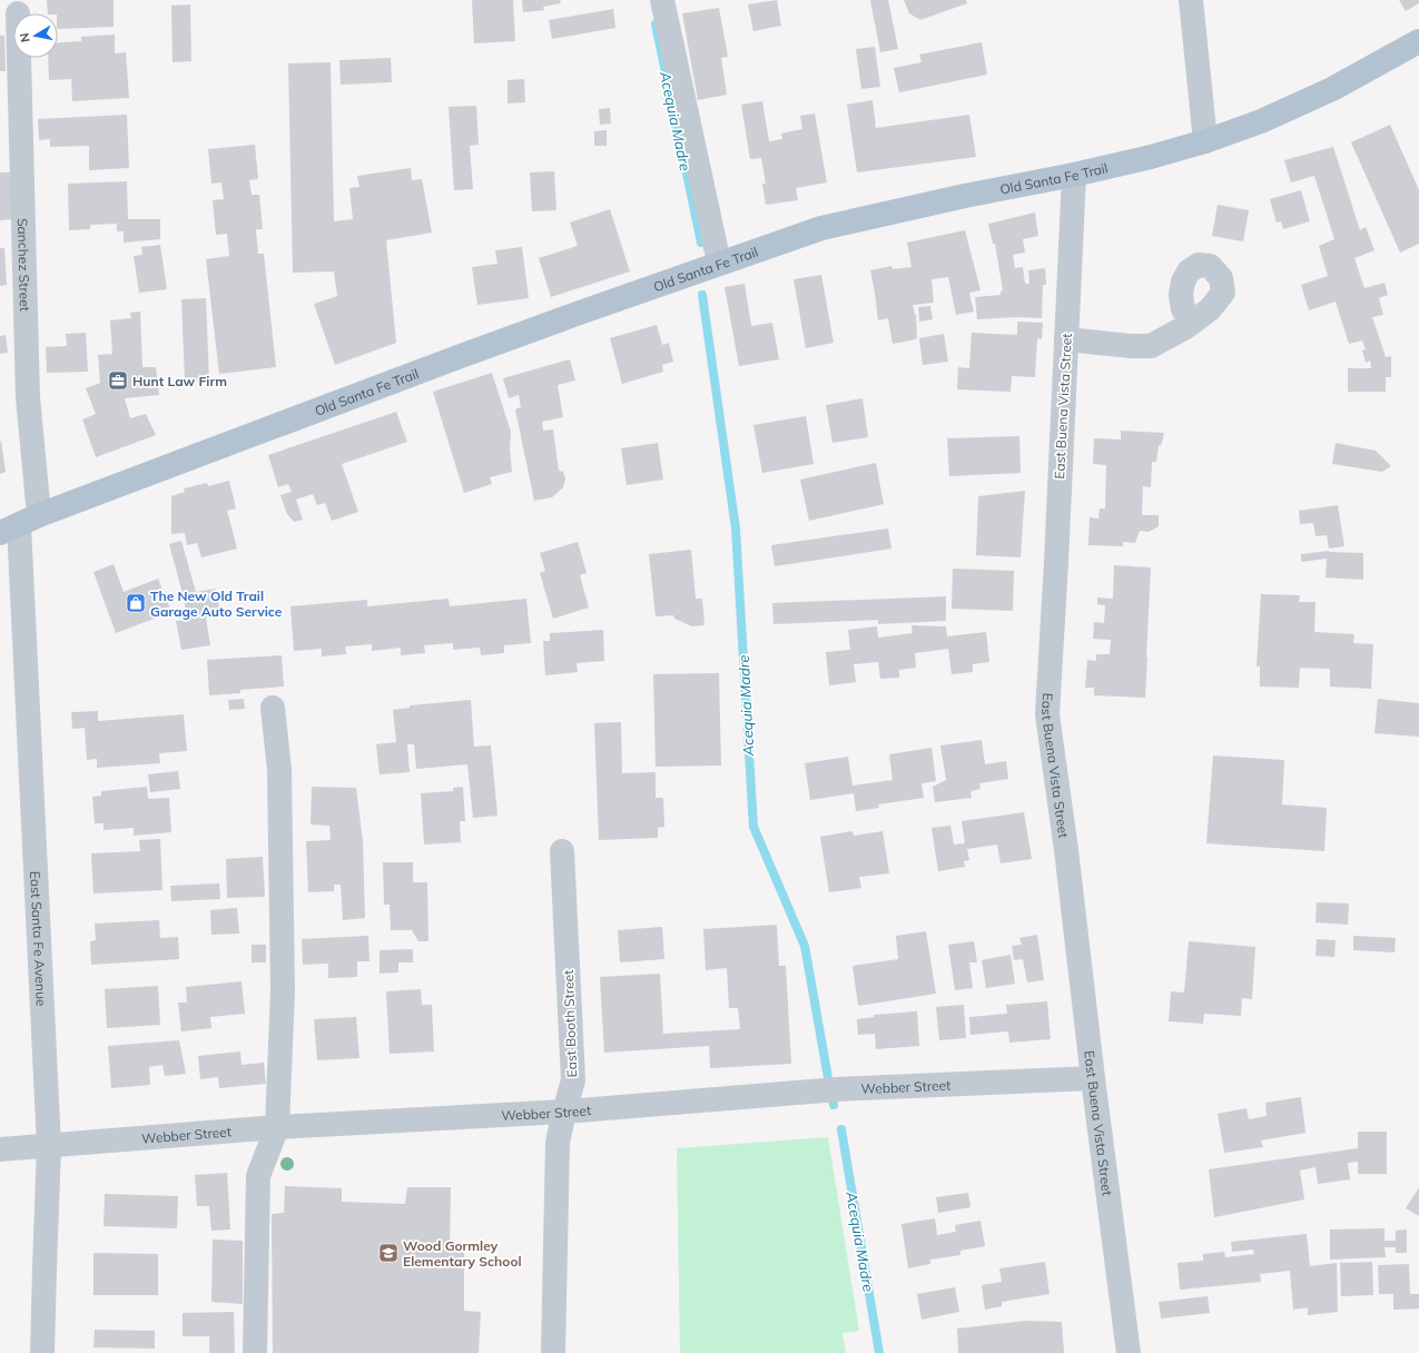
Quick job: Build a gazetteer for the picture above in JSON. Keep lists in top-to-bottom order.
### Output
{
  "streets": {
    "main road": ["Old Santa Fe Trail"],
    "street": [
      "Sanchez Street",
      "East Buena Vista Street",
      "East Santa Fe Avenue",
      "East Booth Street",
      "Webber Street"
    ]
  },
  "crossings": [
    ["Old Santa Fe Trail", "Sanchez Street"],
    ["Old Santa Fe Trail", "East Buena Vista Street"],
    ["Old Santa Fe Trail", "East Santa Fe Avenue"],
    ["Sanchez Street", "East Santa Fe Avenue"],
    ["East Buena Vista Street", "Webber Street"],
    ["East Santa Fe Avenue", "Webber Street"],
    ["East Booth Street", "Webber Street"]
  ],
  "water": ["Acequia Madre"],
  "places": {
    "office": ["Hunt Law Firm"],
    "shop": ["The New Old Trail Garage Auto Service"],
    "school or university": ["Wood Gormley Elementary School"]
  },
  "north": "left"
}
